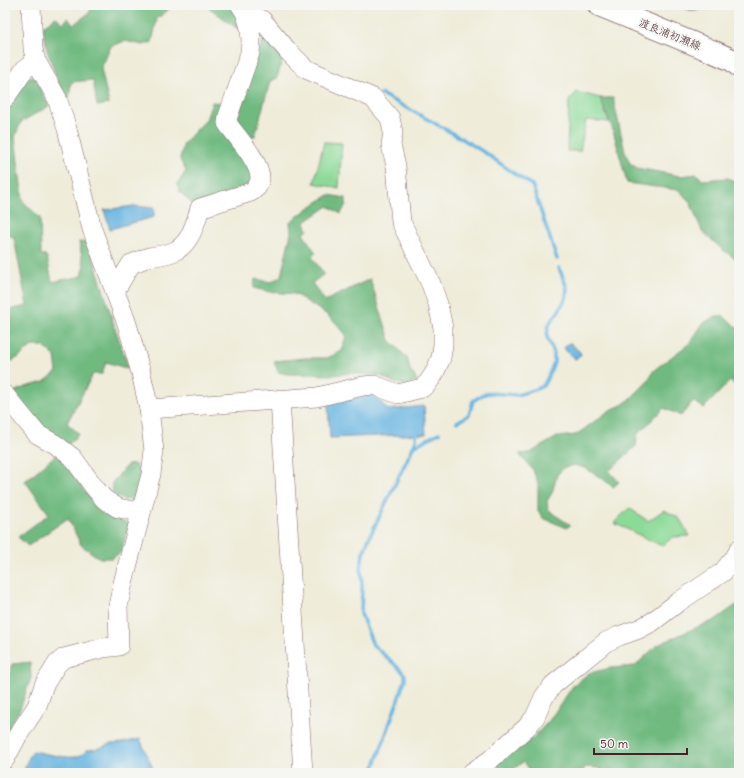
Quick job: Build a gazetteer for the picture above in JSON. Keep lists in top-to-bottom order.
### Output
{
  "streets": {
    "main road": ["渡良浦初瀬線"]
  },
  "scale_bar": "50 m"
}
